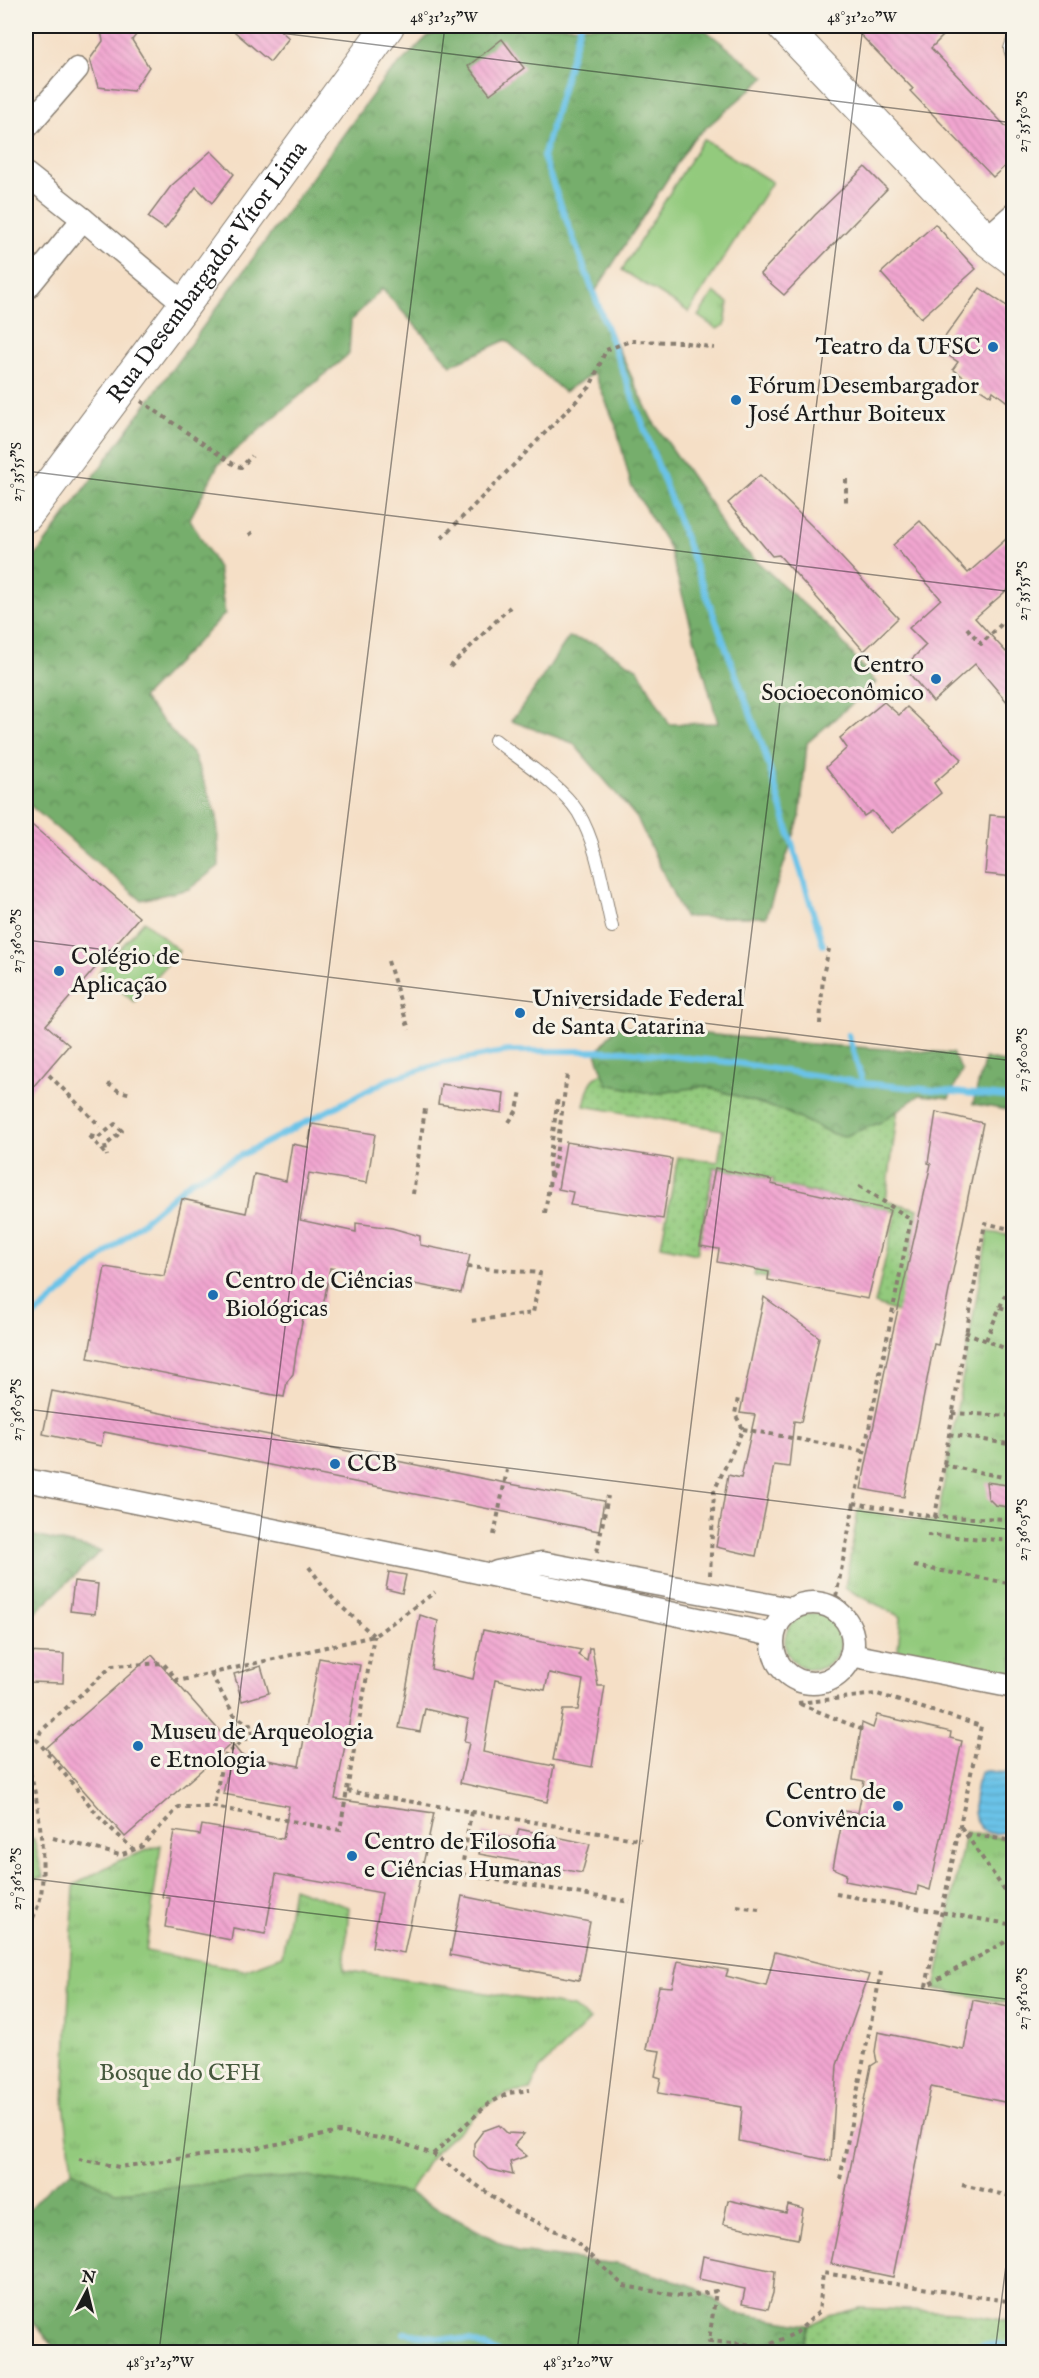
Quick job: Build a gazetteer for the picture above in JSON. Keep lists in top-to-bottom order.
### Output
{
  "streets": {
    "main road": ["Rua Desembargador Vítor Lima"]
  },
  "parks": ["Bosque do CFH"],
  "places": [
    "Teatro da UFSC",
    "Fórum Desembargador José Arthur Boiteux",
    "Centro Socioeconômico",
    "Colégio de Aplicação",
    "Universidade Federal de Santa Catarina",
    "Centro de Ciências Biológicas",
    "CCB",
    "Museu de Arqueologia e Etnologia",
    "Centro de Convivência",
    "Centro de Filosofia e Ciências Humanas"
  ],
  "north": "top",
  "coordinates": [
    "48°31'25\"W",
    "48°31'20\"W",
    "27°35'50\"S",
    "27°35'55\"S",
    "27°36'00\"S",
    "27°36'05\"S",
    "27°36'10\"S"
  ]
}
